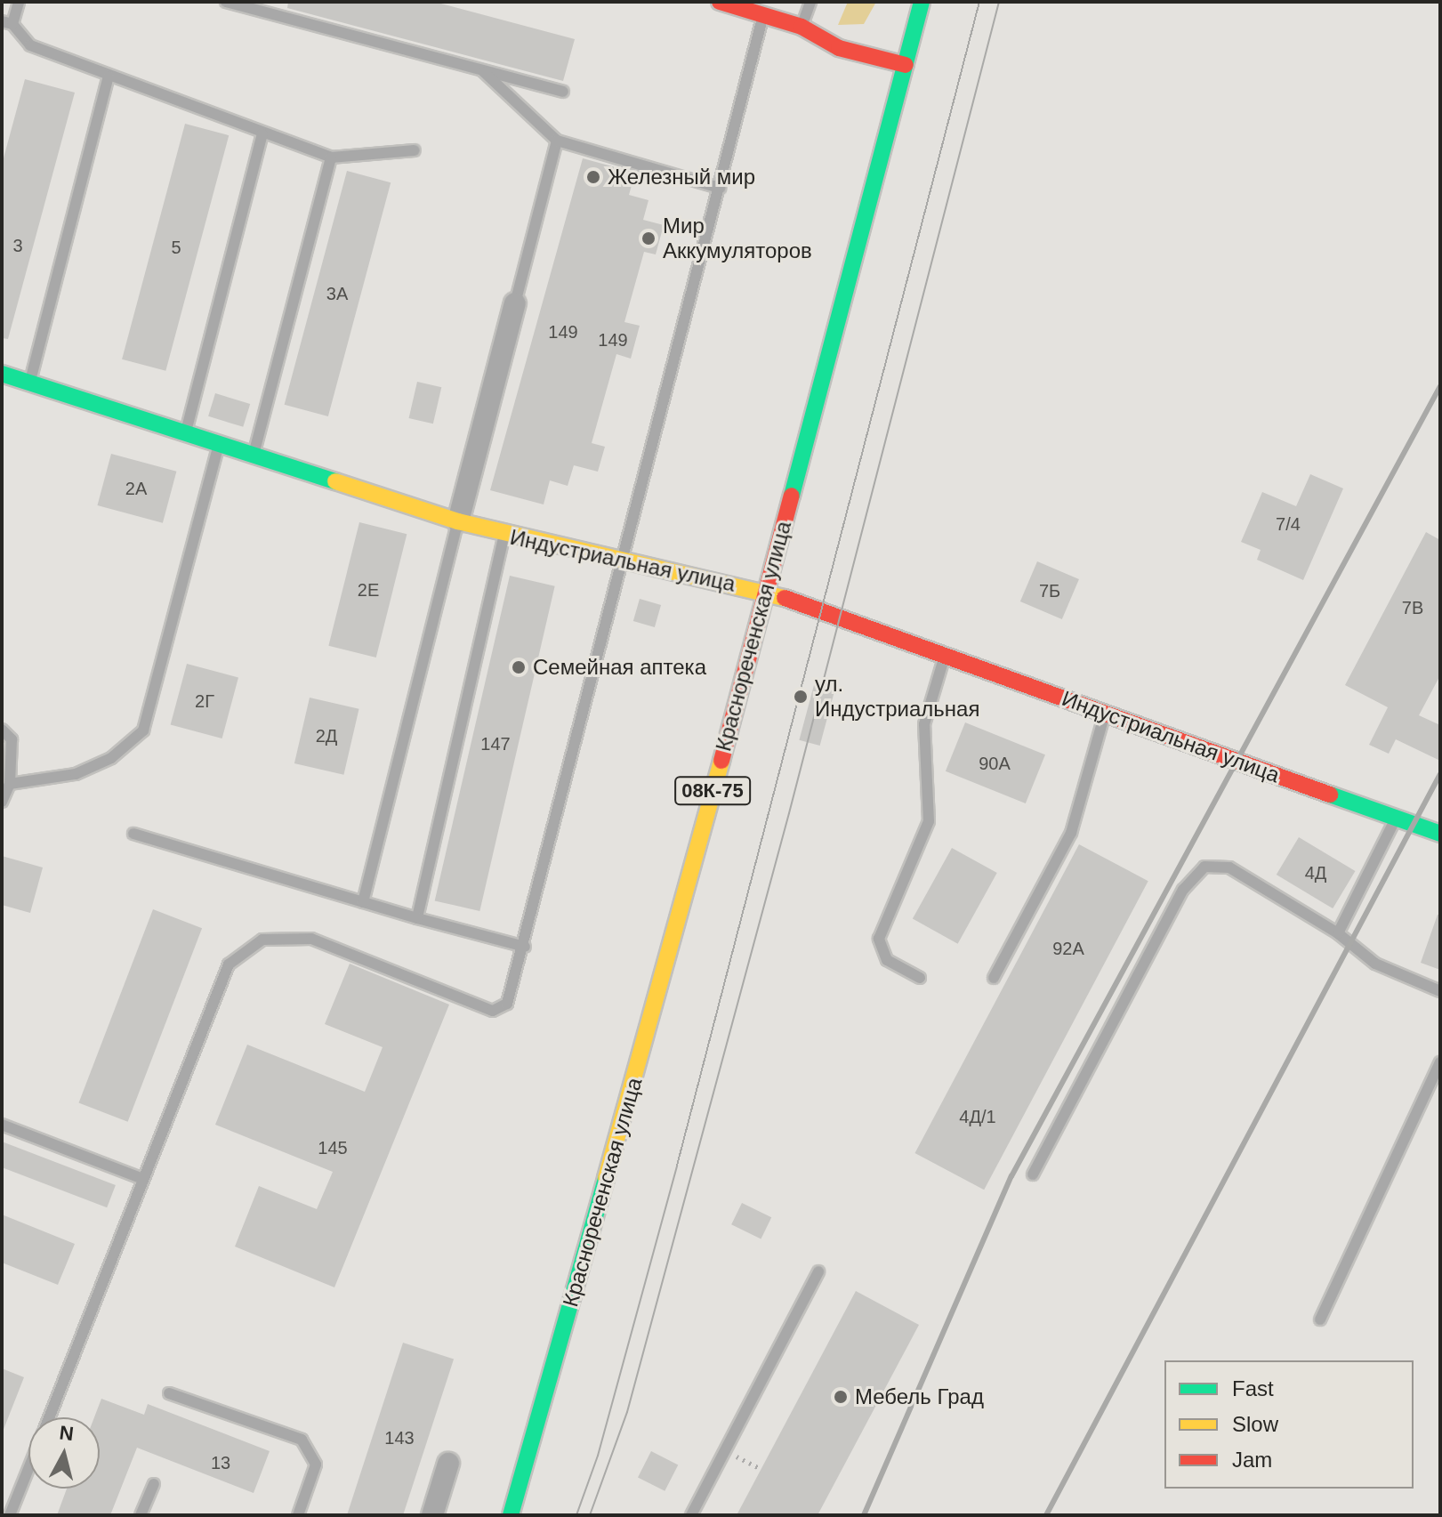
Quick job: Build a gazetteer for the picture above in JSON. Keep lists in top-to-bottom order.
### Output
{
  "streets": {
    "main road": ["Индустриальная улица", "Краснореченская улица", "08К-75"]
  },
  "crossings": [
    ["Индустриальная улица", "Краснореченская улица"]
  ],
  "places": [
    "Железный мир",
    "Мир Аккумуляторов",
    "Семейная аптека",
    "ул. Индустриальная",
    "Мебель Град"
  ],
  "house_numbers": [
    "3",
    "5",
    "3А",
    "149",
    "149",
    "2А",
    "7/4",
    "2Е",
    "7Б",
    "7В",
    "2Г",
    "2Д",
    "147",
    "90А",
    "4Д",
    "92А",
    "4Д/1",
    "145",
    "143",
    "13"
  ],
  "legend": ["Fast", "Slow", "Jam"],
  "north": "top"
}
